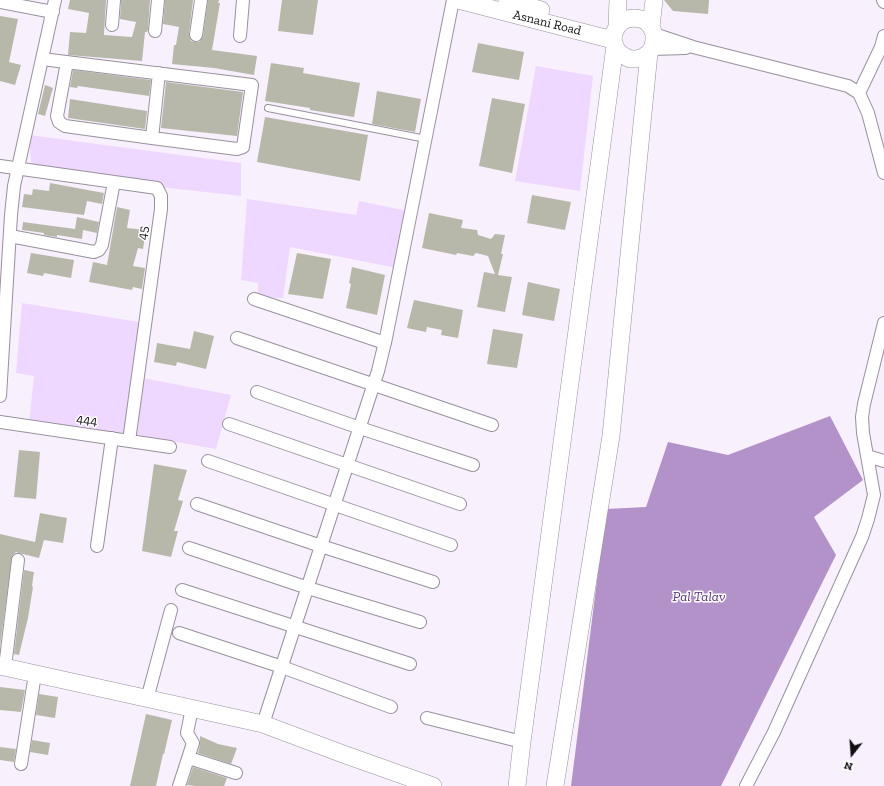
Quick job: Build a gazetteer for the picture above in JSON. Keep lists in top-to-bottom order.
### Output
{
  "streets": {
    "street": ["Asnani Road", "45", "444"]
  },
  "crossings": [
    ["45", "444"]
  ],
  "water": ["Pal Talav"],
  "north": "bottom"
}
